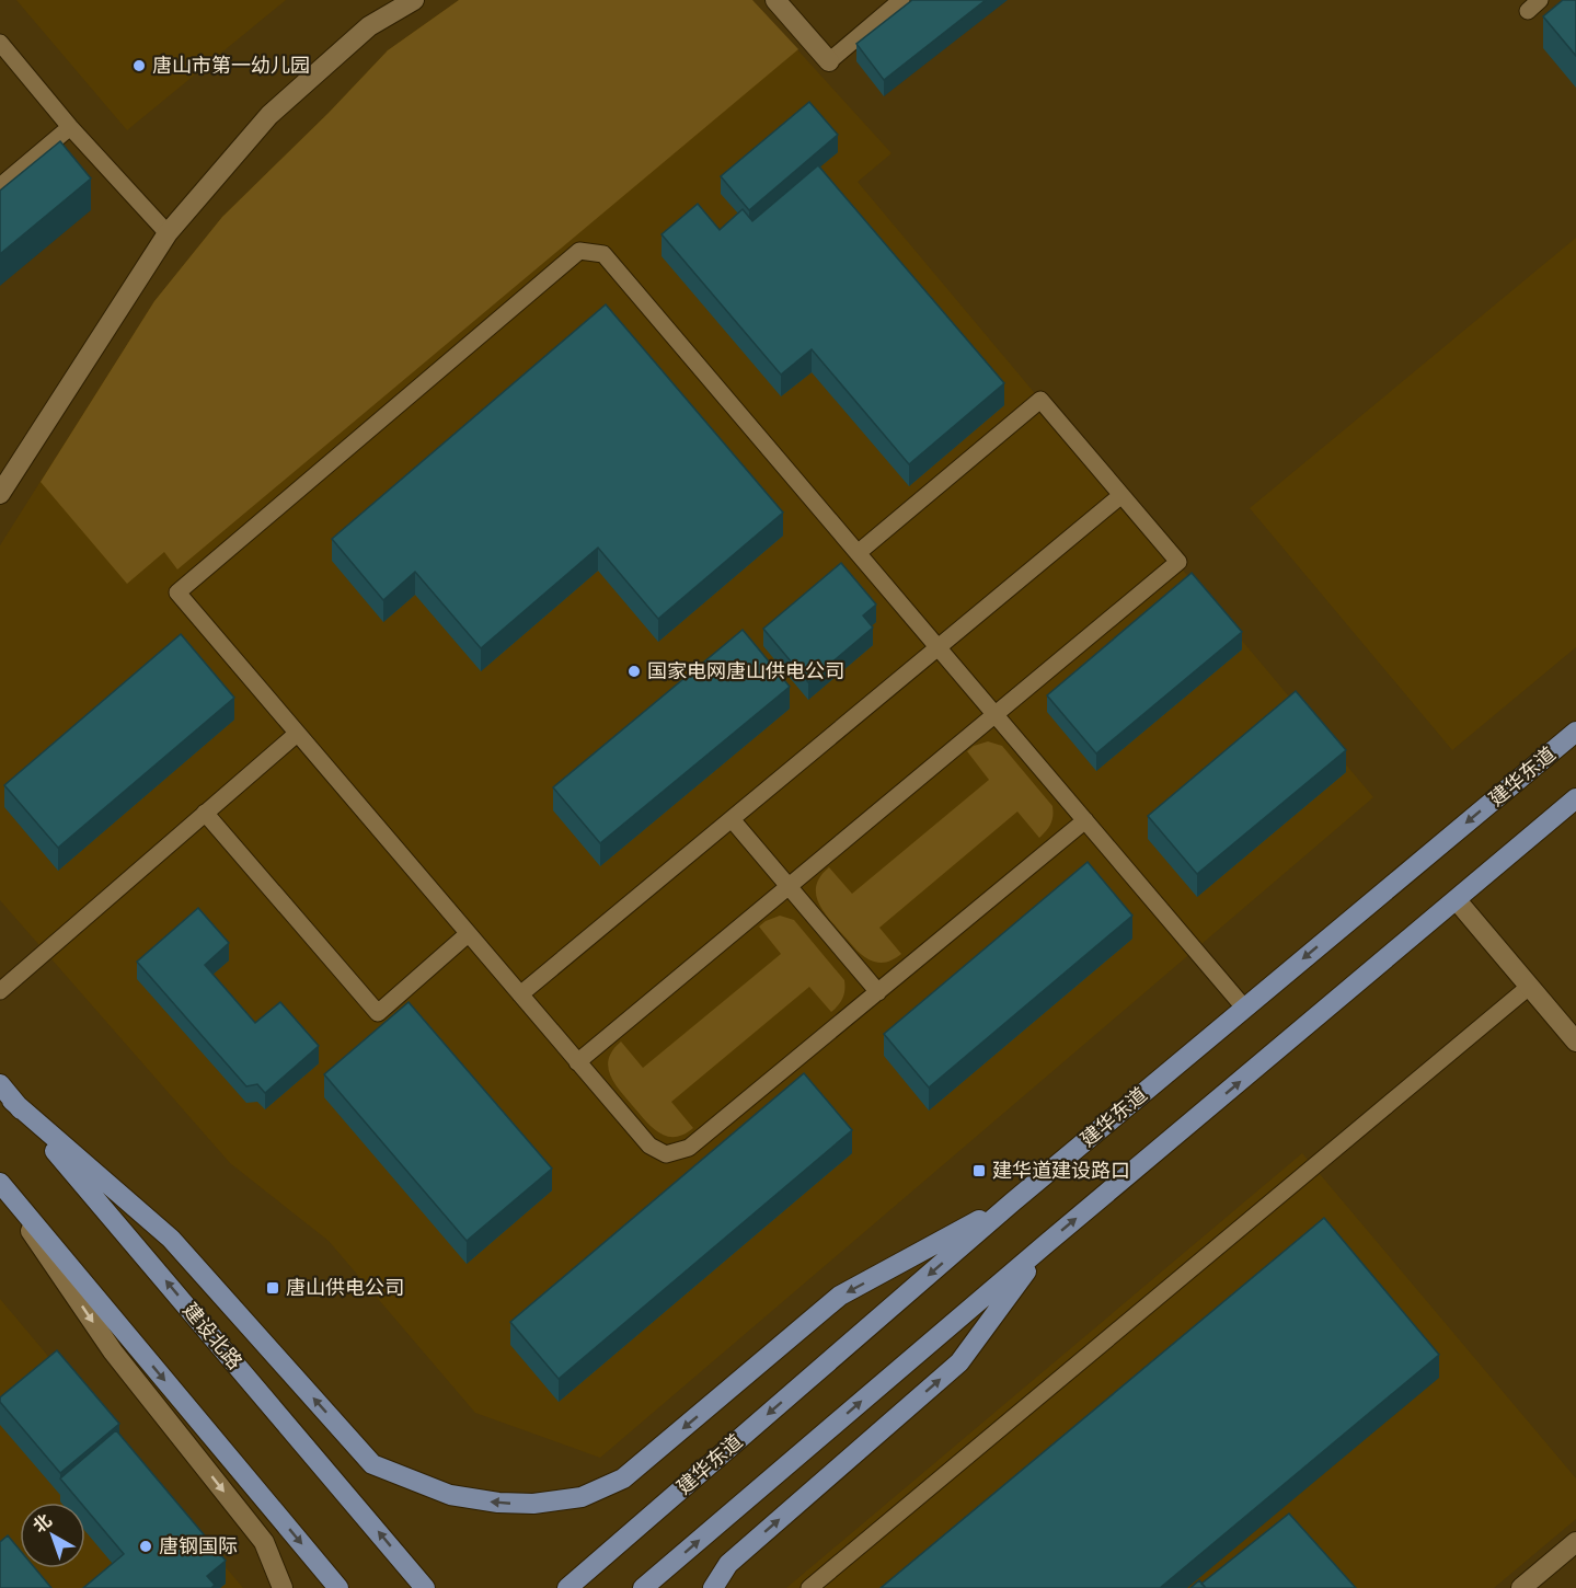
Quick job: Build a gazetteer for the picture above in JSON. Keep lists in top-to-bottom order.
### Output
{
  "streets": {
    "main road": ["建华东道", "建设北路"]
  },
  "places": {
    "other": ["唐山市第一幼儿园", "国家电网唐山供电公司", "唐钢国际"],
    "transit": ["建华道建设路口", "唐山供电公司"]
  },
  "north": "top left"
}
